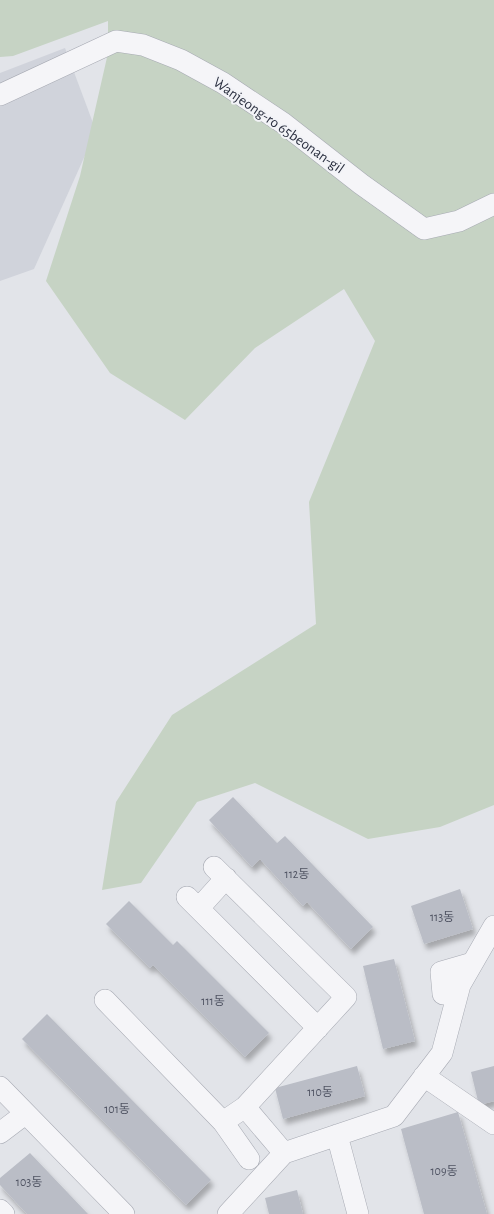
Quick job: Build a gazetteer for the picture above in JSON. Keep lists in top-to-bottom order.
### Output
{
  "streets": {
    "lane": ["Wanjeong-ro 65beonan-gil"]
  },
  "house_numbers": [
    "112동",
    "113동",
    "111동",
    "110동",
    "101동",
    "109동",
    "103동"
  ]
}
